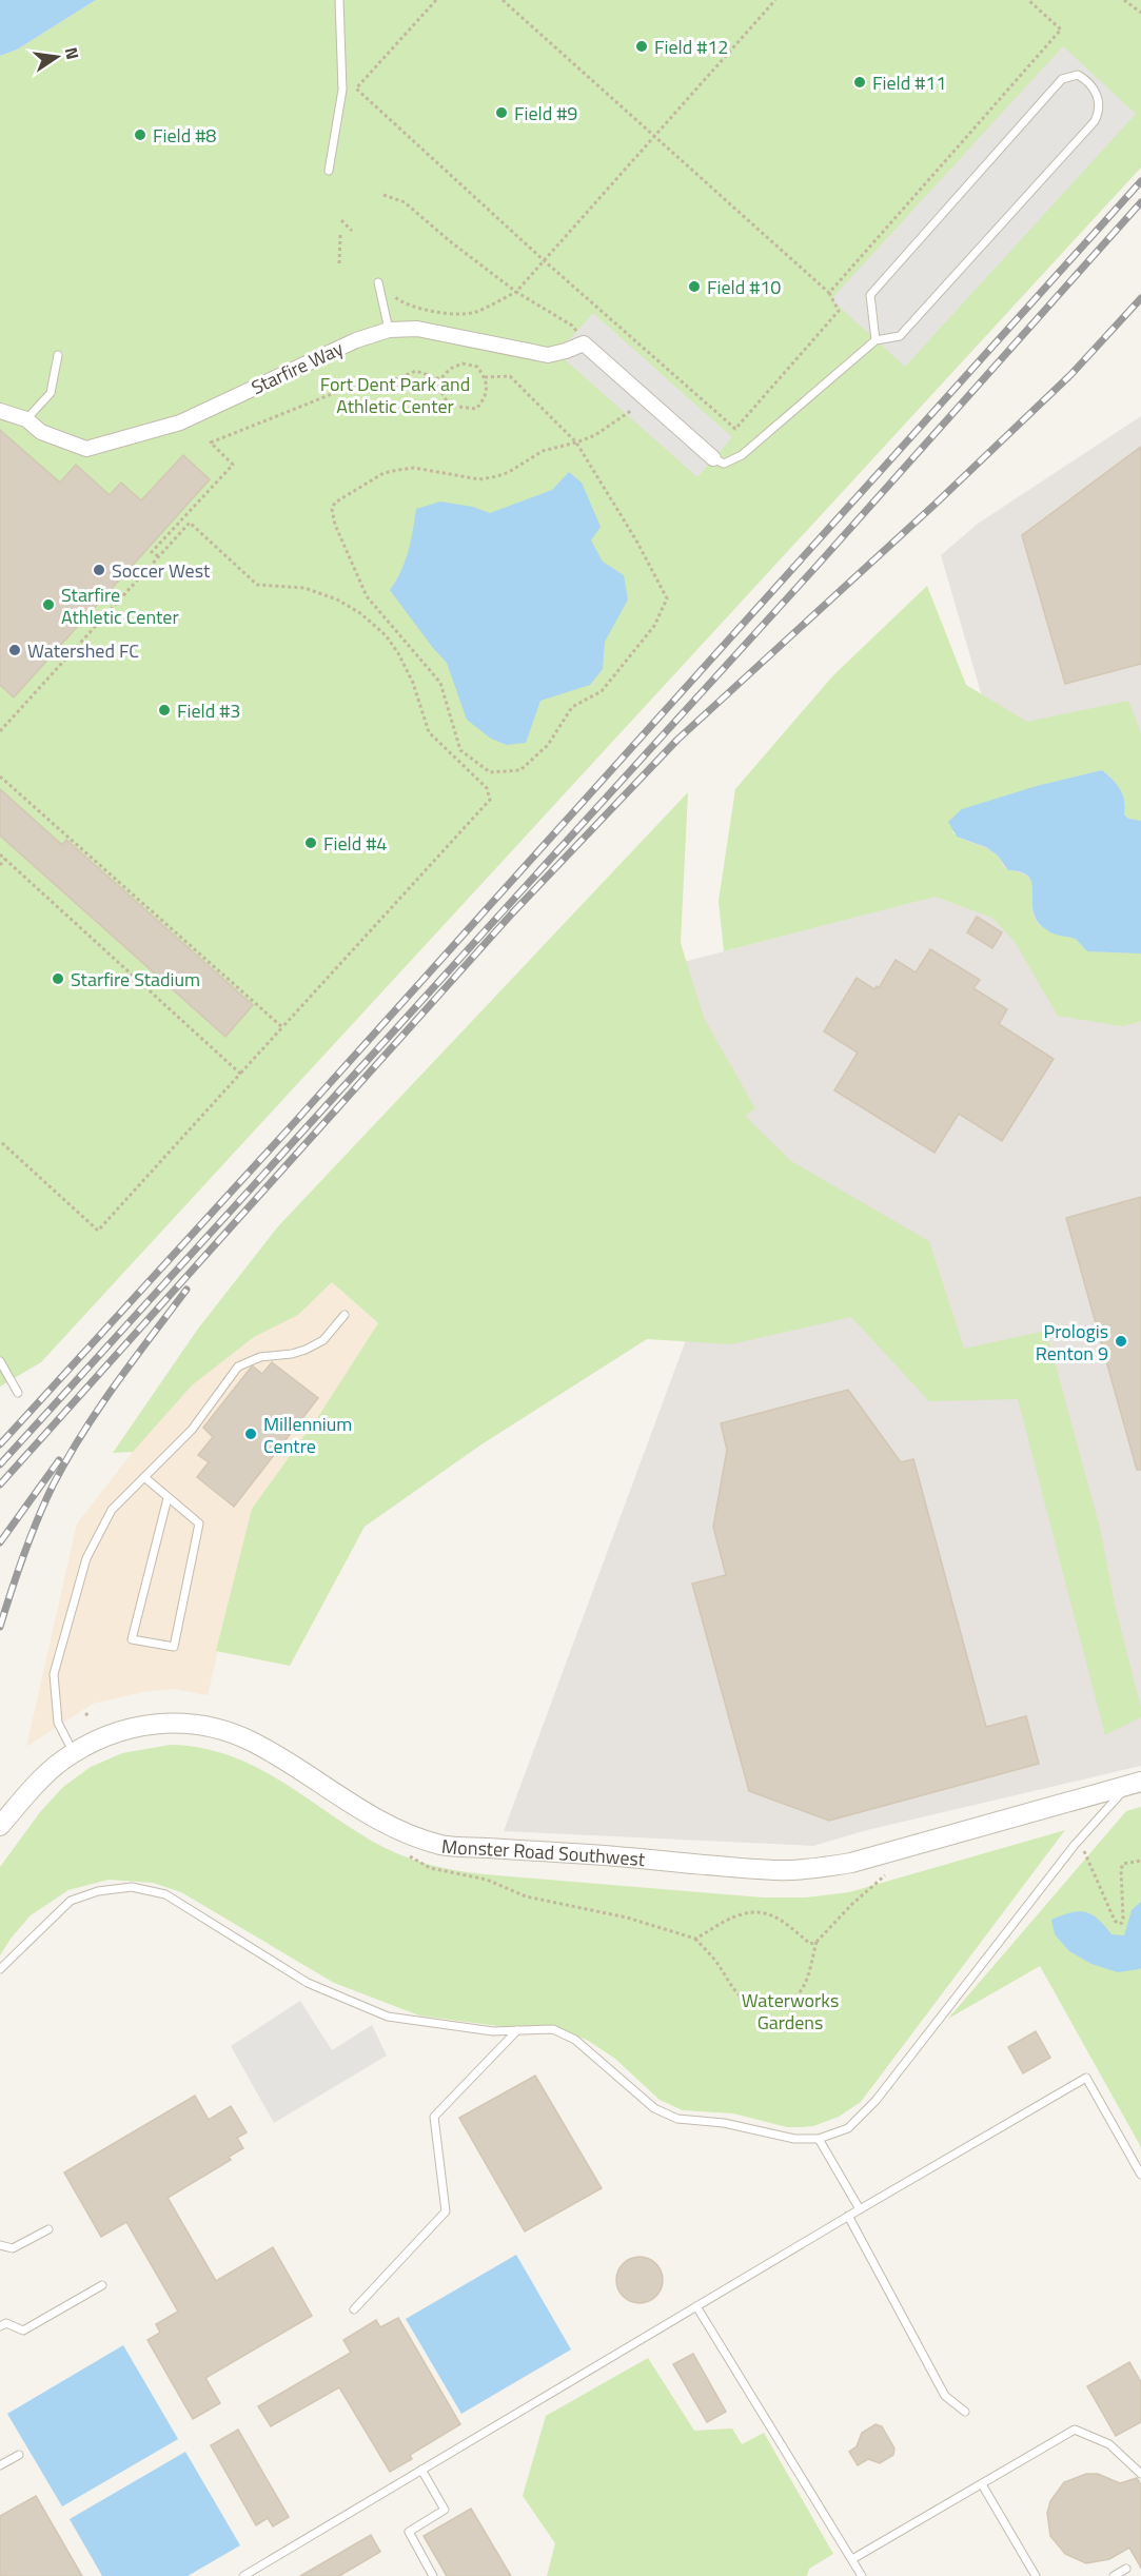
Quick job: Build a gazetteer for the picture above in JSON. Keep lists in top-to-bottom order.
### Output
{
  "streets": {
    "street": ["Starfire Way", "Monster Road Southwest"]
  },
  "parks": ["Fort Dent Park and Athletic Center", "Waterworks Gardens"],
  "places": [
    "Field #12",
    "Field #11",
    "Field #9",
    "Field #8",
    "Field #10",
    "Soccer West",
    "Starfire Athletic Center",
    "Watershed FC",
    "Field #3",
    "Field #4",
    "Starfire Stadium",
    "Prologis Renton 9",
    "Millennium Centre"
  ],
  "north": "right"
}
